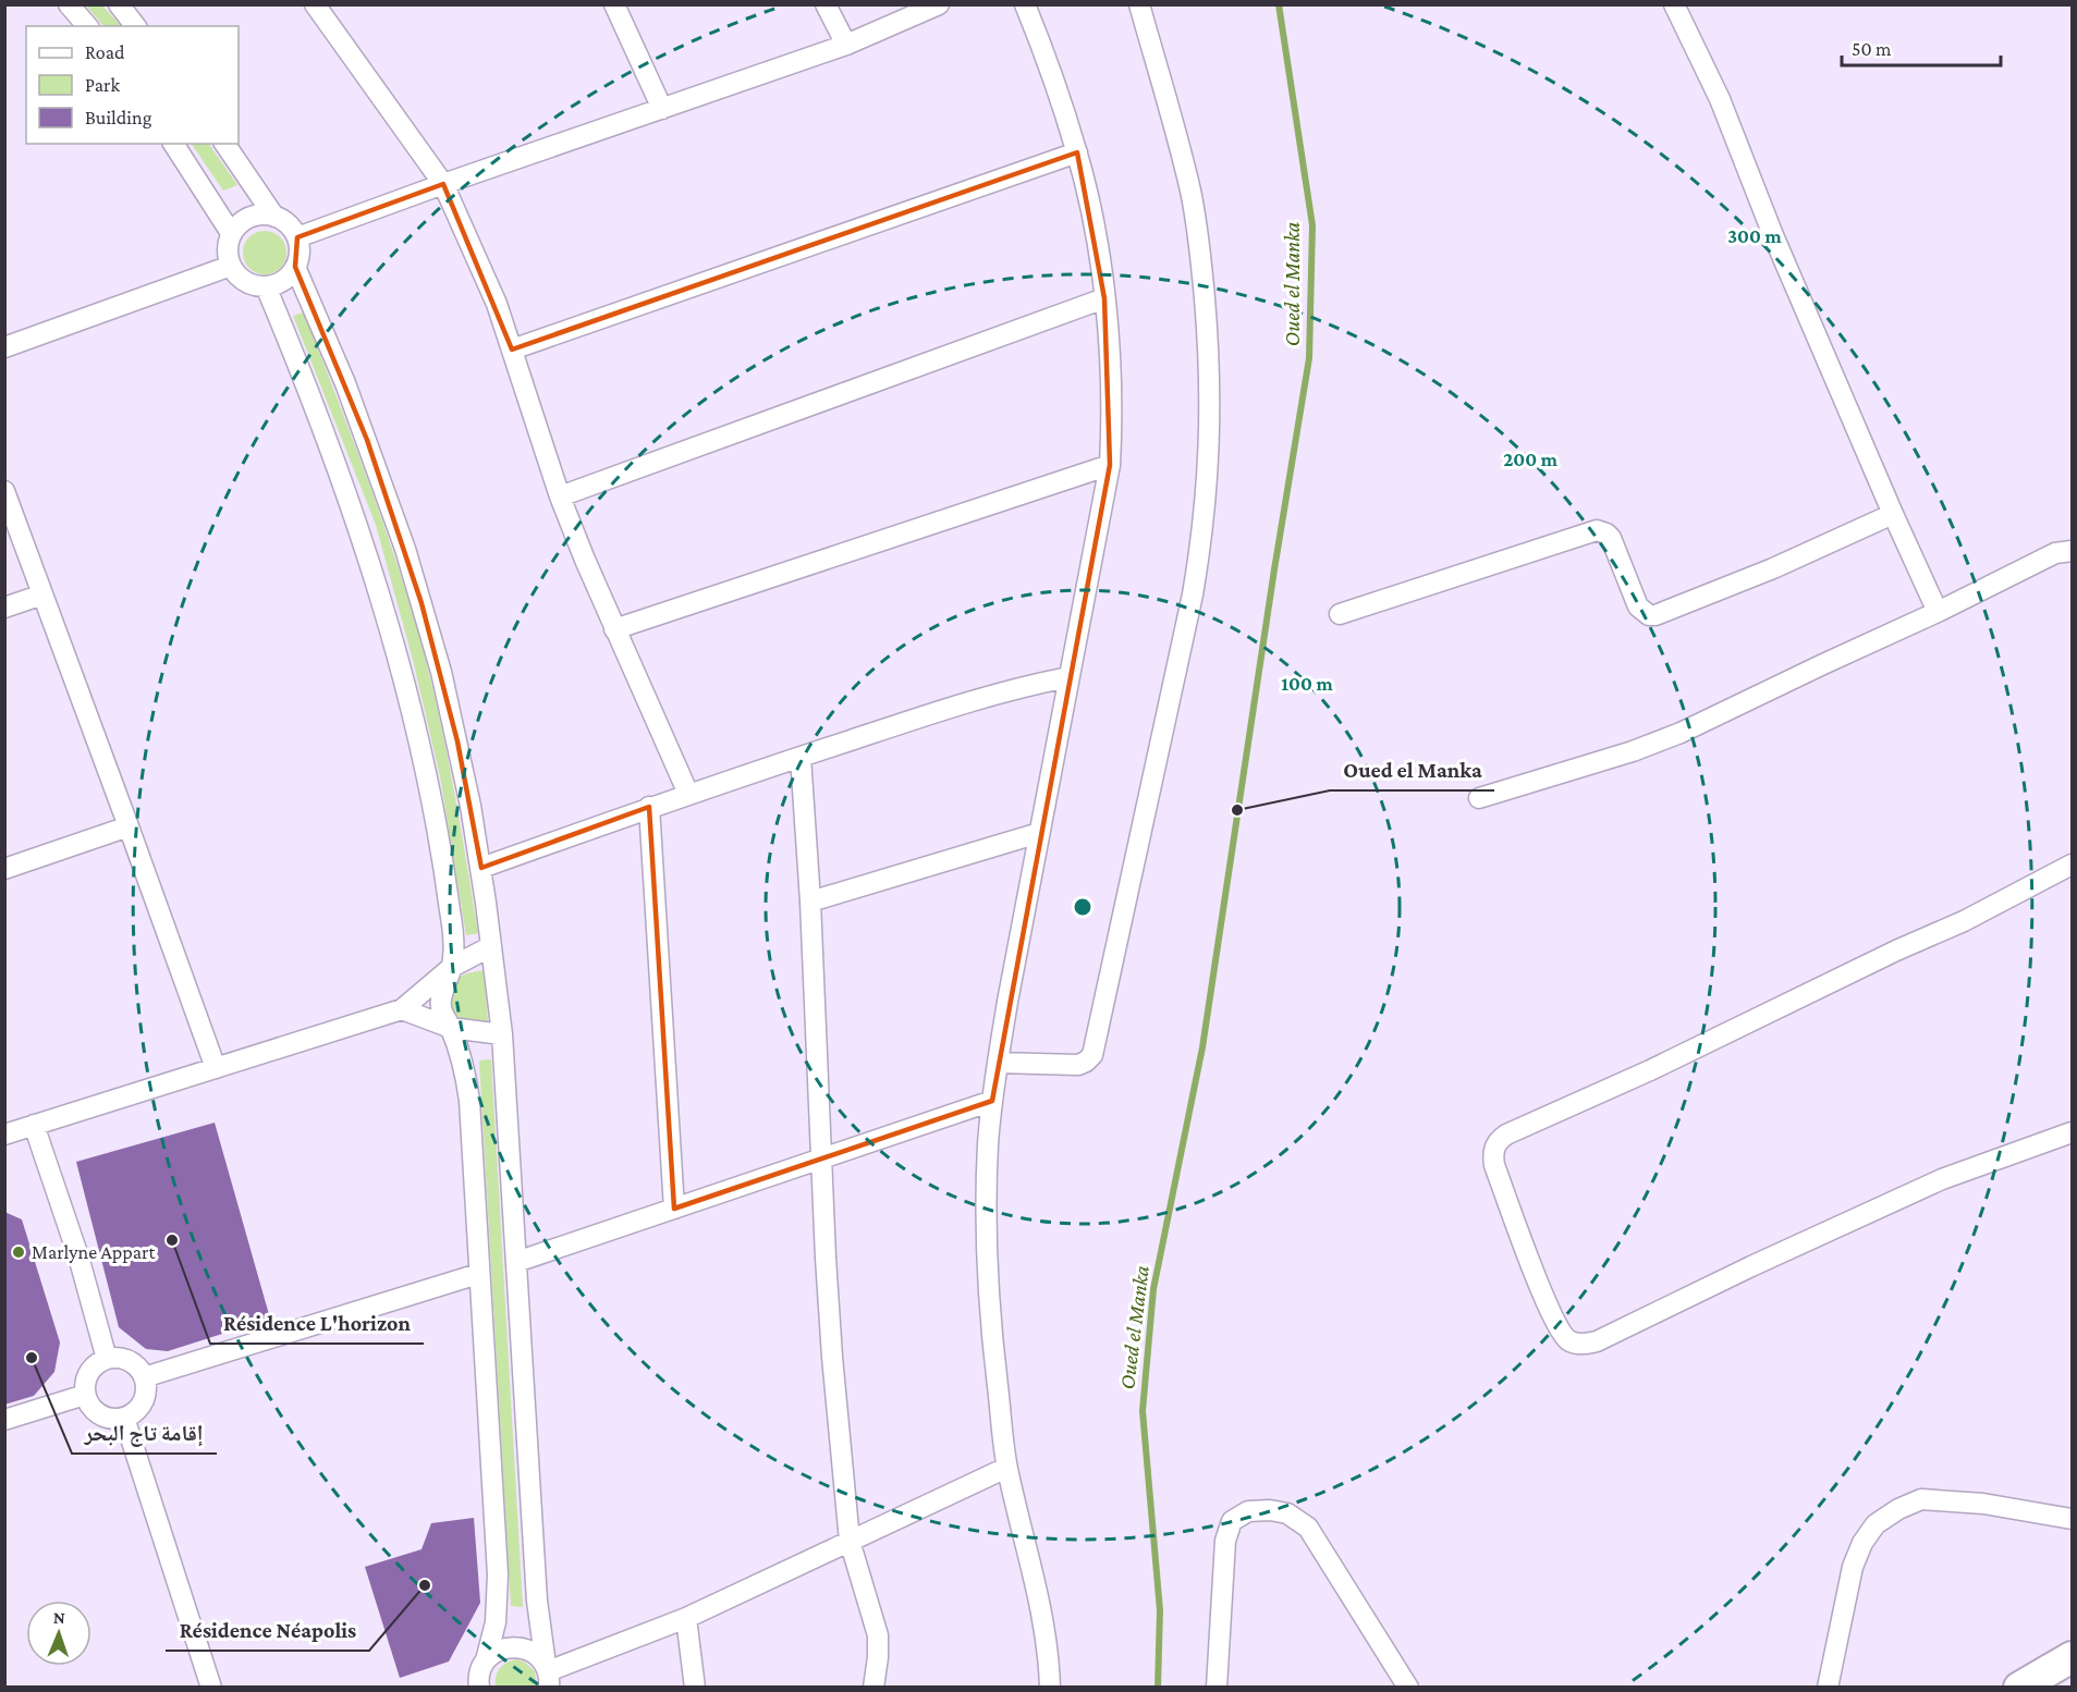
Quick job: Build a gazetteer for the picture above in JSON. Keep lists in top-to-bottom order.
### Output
{
  "water": ["Oued el Manka"],
  "places": [
    "Oued el Manka",
    "Résidence L'horizon",
    "Marlyne Appart",
    "إقامة تاج البحر",
    "Résidence Néapolis"
  ],
  "legend": ["Road", "Park", "Building"],
  "scale_bar": "50 m",
  "north": "top",
  "rings": ["300 m", "200 m", "100 m"]
}
